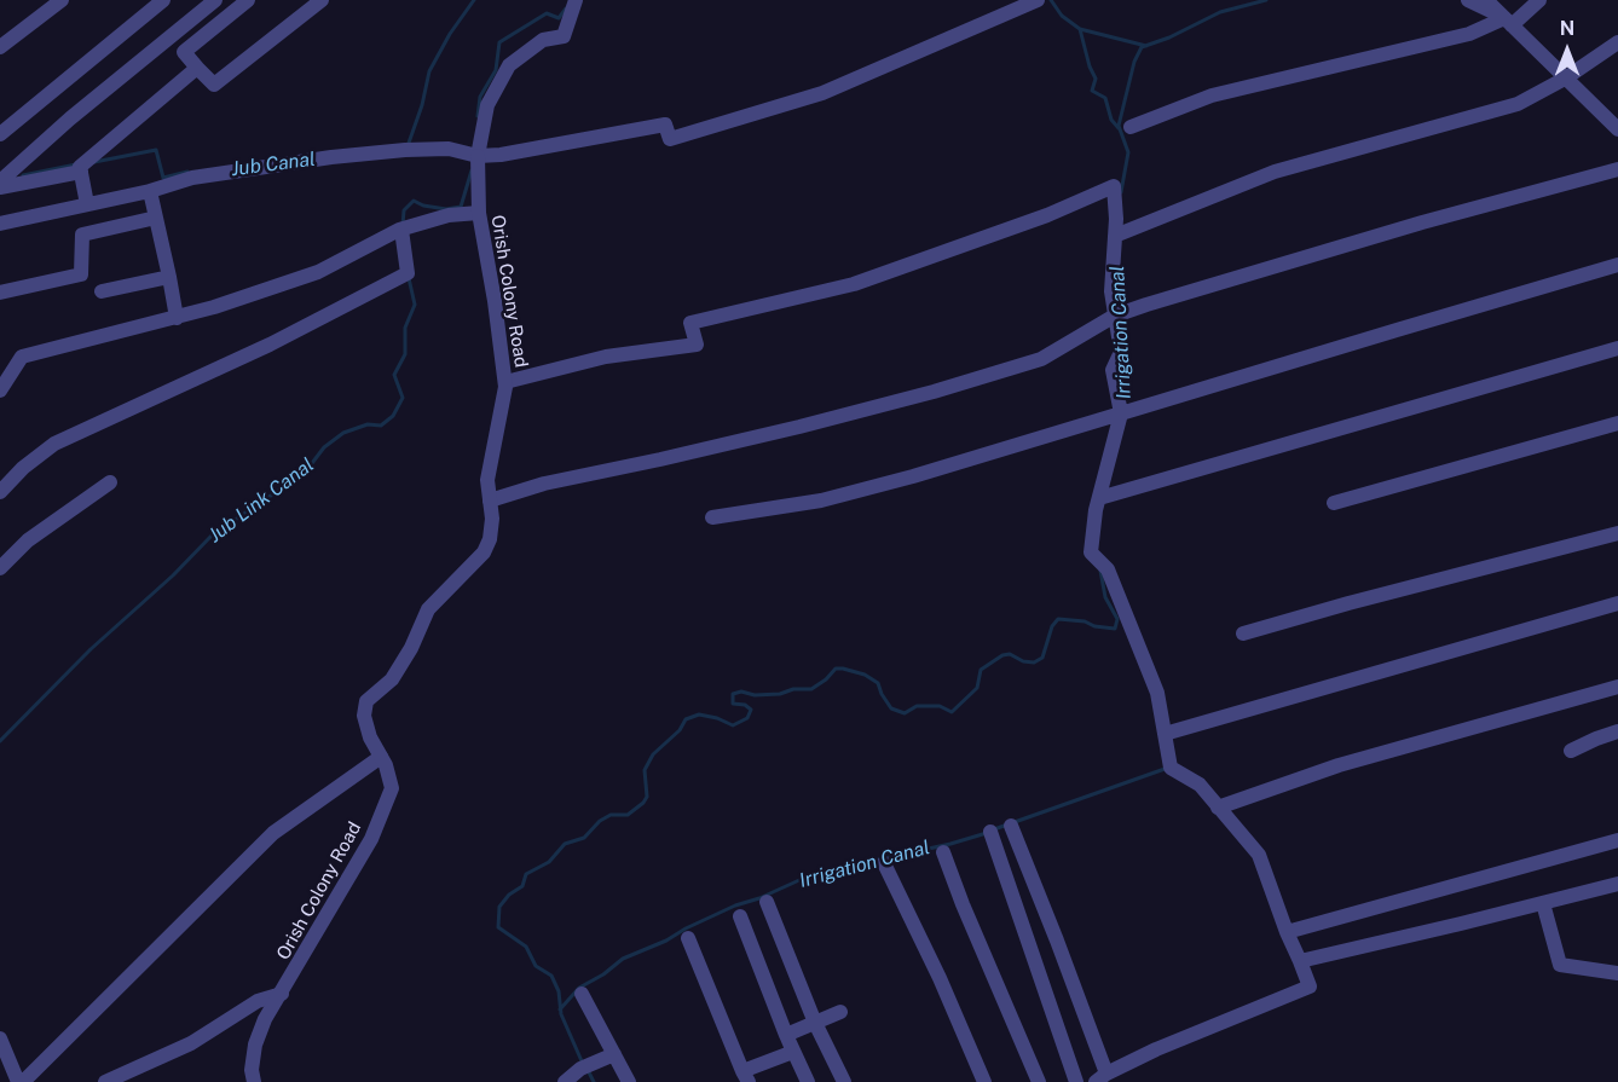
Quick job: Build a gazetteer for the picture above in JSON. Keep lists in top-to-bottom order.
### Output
{
  "streets": {
    "street": ["Orish Colony Road"]
  },
  "water": ["Jub Canal", "Irrigation Canal", "Jub Link Canal"],
  "north": "top"
}
